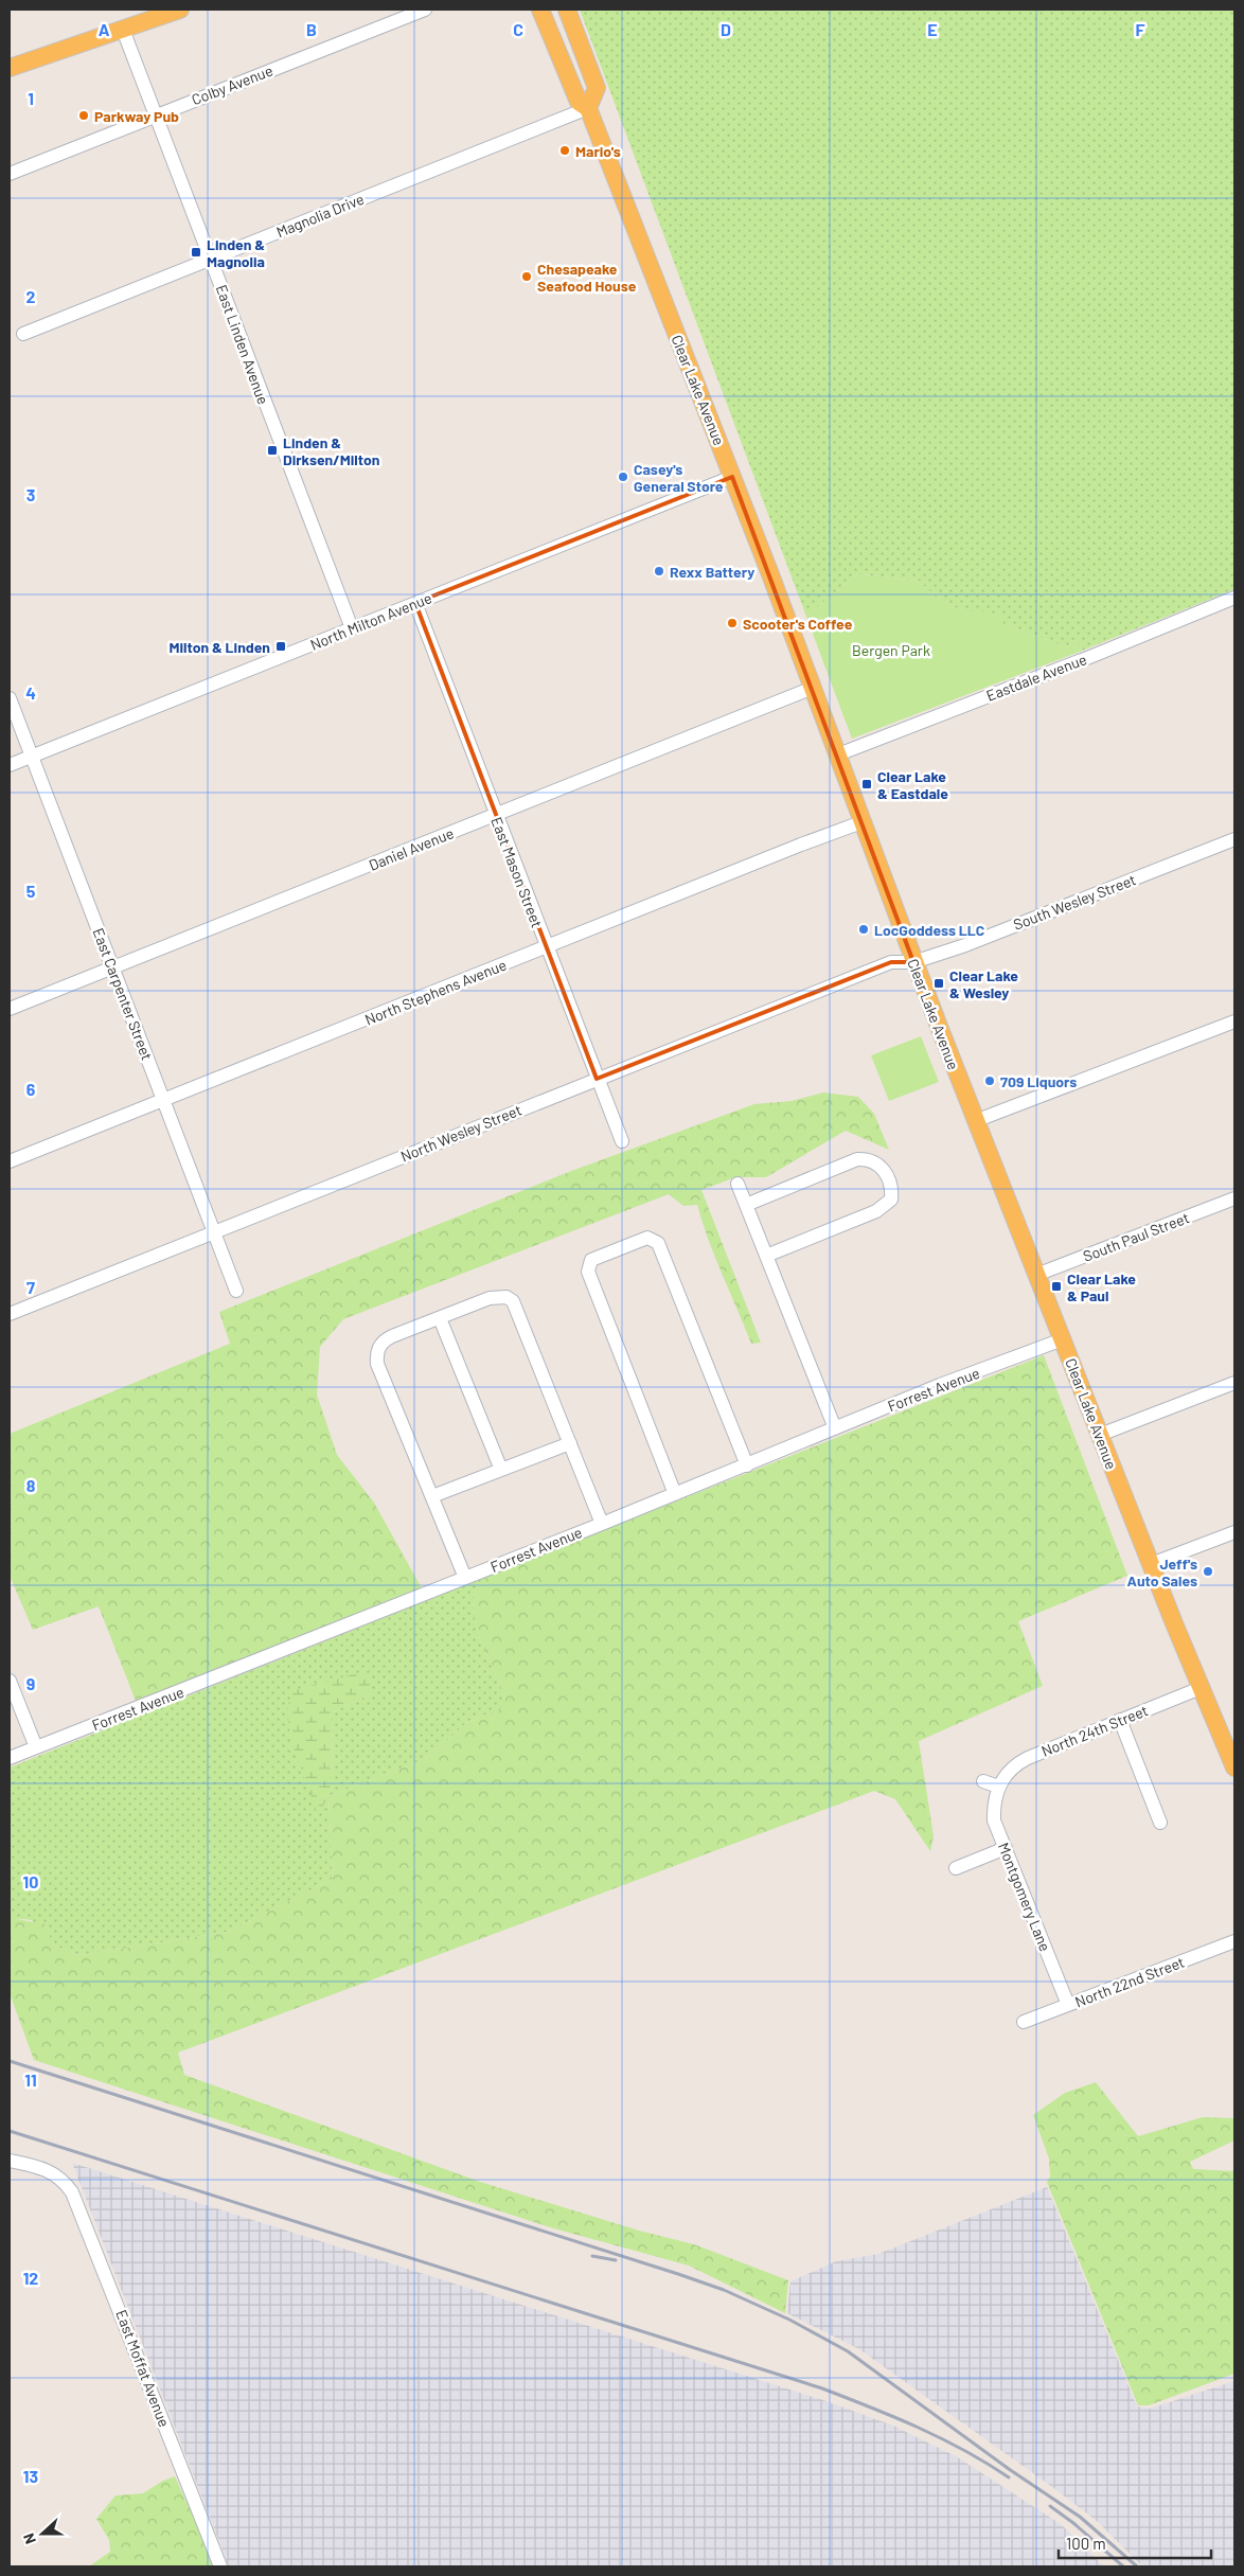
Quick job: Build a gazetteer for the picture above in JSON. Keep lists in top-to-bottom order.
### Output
{
  "streets": {
    "main road": ["Clear Lake Avenue"],
    "street": [
      "Colby Avenue",
      "Magnolia Drive",
      "East Linden Avenue",
      "North Milton Avenue",
      "Eastdale Avenue",
      "Daniel Avenue",
      "East Mason Street",
      "South Wesley Street",
      "North Stephens Avenue",
      "East Carpenter Street",
      "North Wesley Street",
      "South Paul Street",
      "Forrest Avenue",
      "North 24th Street",
      "Montgomery Lane",
      "North 22nd Street",
      "East Moffat Avenue"
    ]
  },
  "crossings": [
    ["Colby Avenue", "East Linden Avenue"],
    ["Magnolia Drive", "East Linden Avenue"],
    ["Magnolia Drive", "Clear Lake Avenue"],
    ["East Linden Avenue", "North Milton Avenue"],
    ["Clear Lake Avenue", "North Milton Avenue"],
    ["Clear Lake Avenue", "Eastdale Avenue"],
    ["Clear Lake Avenue", "Daniel Avenue"],
    ["Clear Lake Avenue", "South Wesley Street"],
    ["Clear Lake Avenue", "North Stephens Avenue"],
    ["Clear Lake Avenue", "North Wesley Street"],
    ["Clear Lake Avenue", "South Paul Street"],
    ["Clear Lake Avenue", "Forrest Avenue"],
    ["Clear Lake Avenue", "North 24th Street"],
    ["North Milton Avenue", "East Mason Street"],
    ["North Milton Avenue", "East Carpenter Street"],
    ["Daniel Avenue", "East Mason Street"],
    ["Daniel Avenue", "East Carpenter Street"],
    ["East Mason Street", "North Stephens Avenue"],
    ["East Mason Street", "North Wesley Street"],
    ["South Wesley Street", "North Wesley Street"],
    ["North Stephens Avenue", "East Carpenter Street"],
    ["East Carpenter Street", "North Wesley Street"],
    ["North 24th Street", "Montgomery Lane"],
    ["Montgomery Lane", "North 22nd Street"]
  ],
  "parks": ["Bergen Park"],
  "places": {
    "other": [
      "Parkway Pub",
      "Mario's",
      "Chesapeake Seafood House",
      "Casey's General Store",
      "Rexx Battery",
      "Scooter's Coffee",
      "LocGoddess LLC",
      "709 Liquors",
      "Jeff's Auto Sales"
    ],
    "transit": [
      "Linden & Magnolia",
      "Linden & Dirksen/Milton",
      "Milton & Linden",
      "Clear Lake & Eastdale",
      "Clear Lake & Wesley",
      "Clear Lake & Paul"
    ]
  },
  "scale_bar": "100 m",
  "north": "left",
  "grid": {
    "columns": [
      "A",
      "B",
      "C",
      "D",
      "E",
      "F"
    ],
    "rows": [
      "1",
      "2",
      "3",
      "4",
      "5",
      "6",
      "7",
      "8",
      "9",
      "10",
      "11",
      "12",
      "13"
    ]
  }
}
